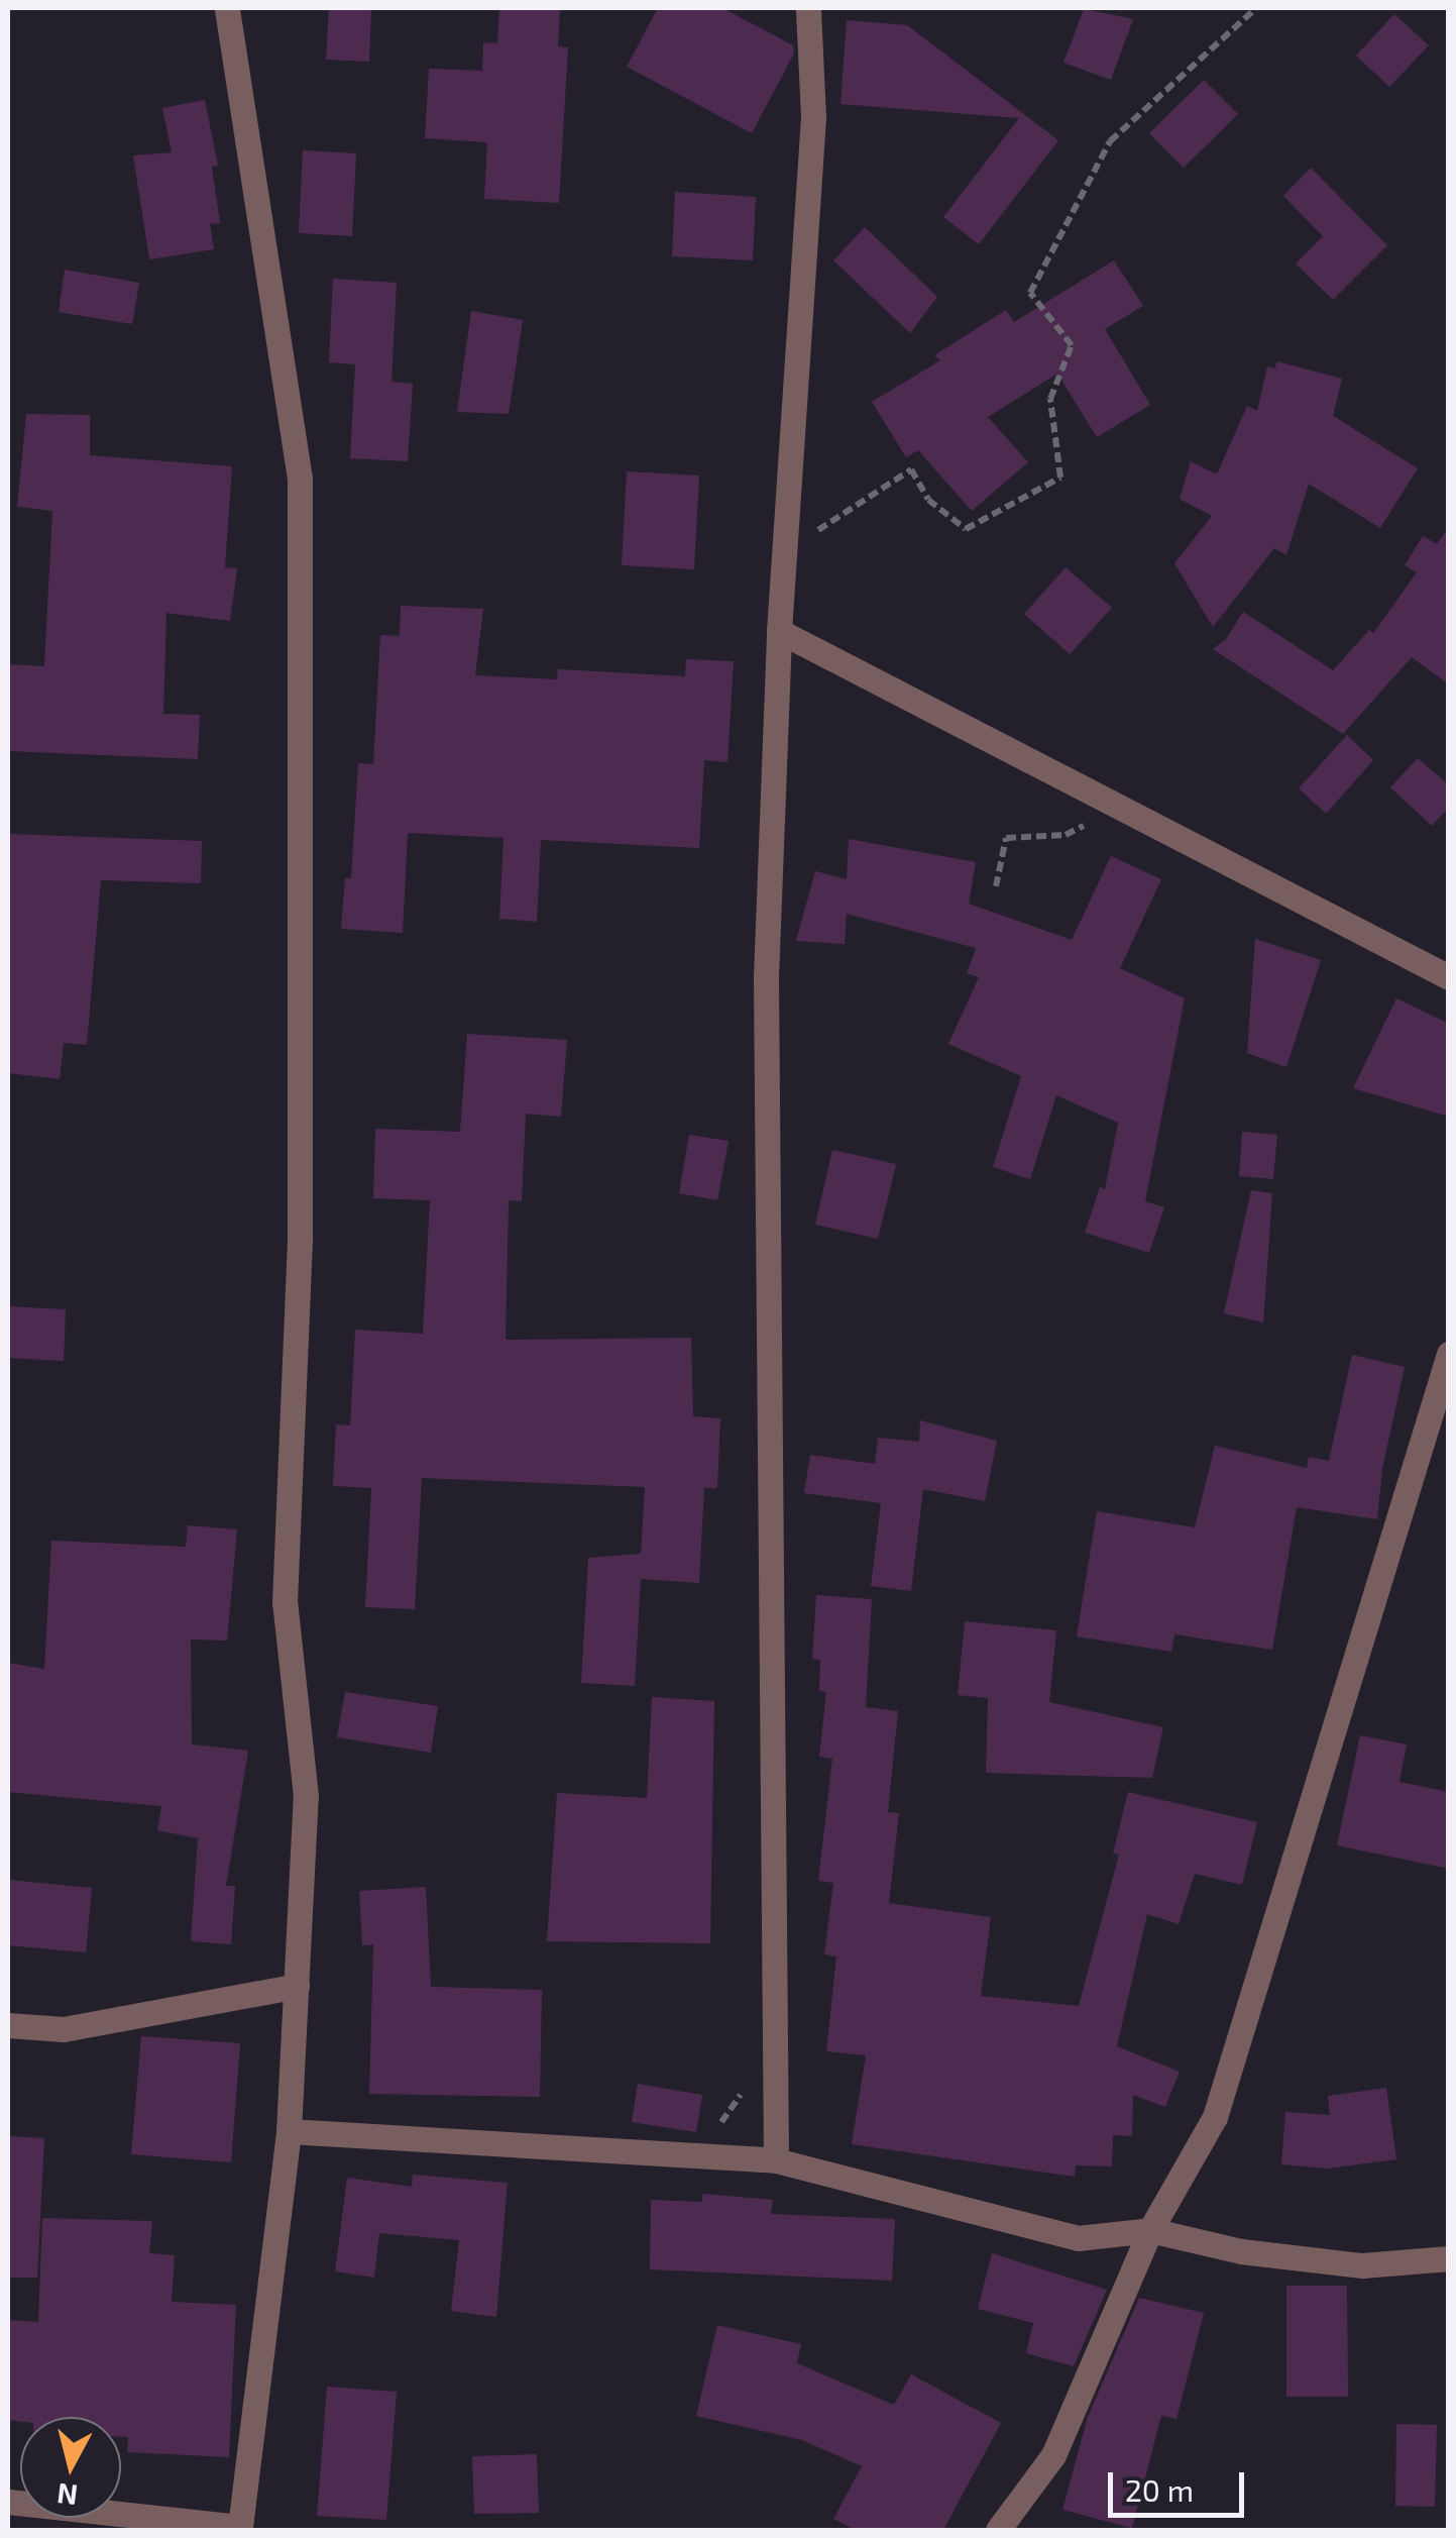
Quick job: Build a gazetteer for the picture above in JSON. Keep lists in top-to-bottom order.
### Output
{
  "scale_bar": "20 m",
  "north": "bottom"
}
